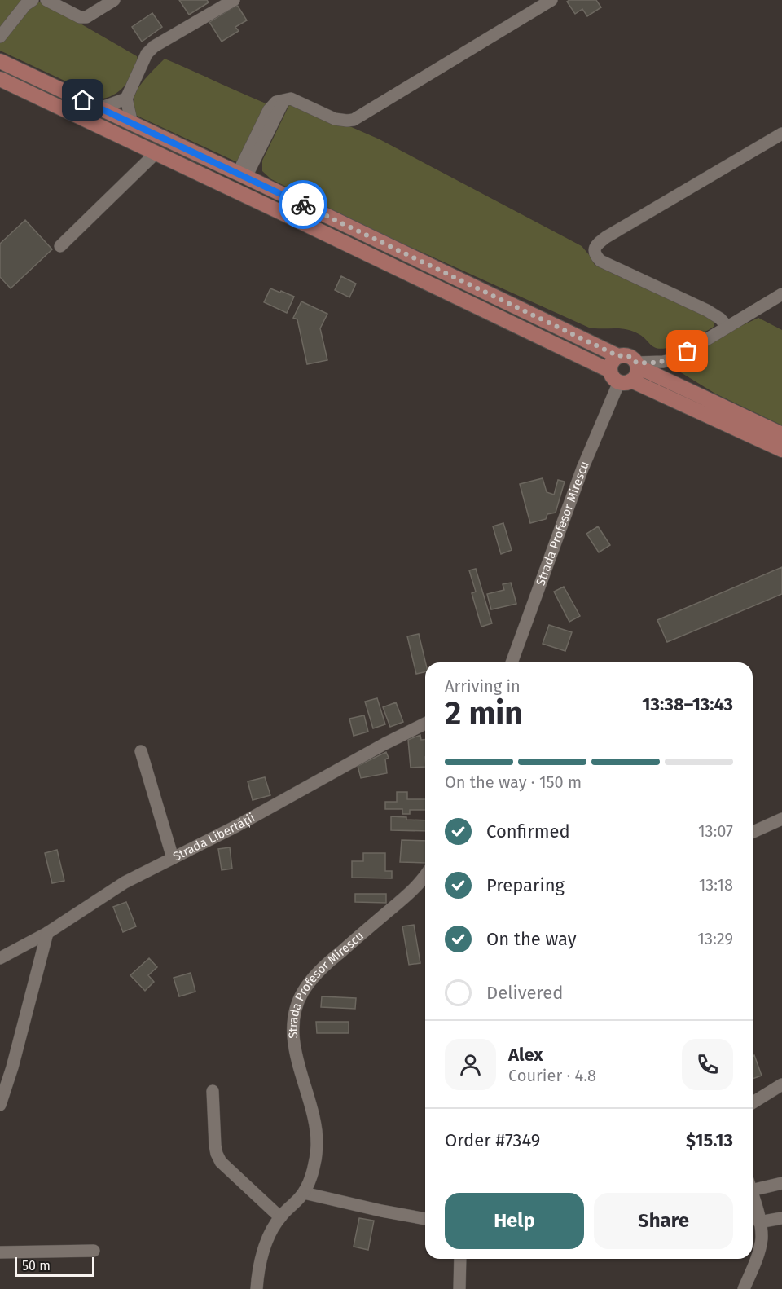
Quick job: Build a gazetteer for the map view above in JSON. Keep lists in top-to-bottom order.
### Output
{
  "streets": {
    "street": ["Strada Profesor Mirescu", "Strada Libertății"]
  },
  "scale_bar": "50 m",
  "page": {
    "heading": ["2 min", "Arriving in", "13:38–13:43"],
    "panel": [
      "Alex",
      "Courier · 4.8",
      "Order #7349",
      "$15.13"
    ],
    "bar": "On the way · 150 m",
    "list": [
      ["Confirmed", "13:07"],
      ["Preparing", "13:18"],
      ["On the way", "13:29"],
      "Delivered"
    ],
    "buttons": ["Help", "Share"],
    "scale": "50 m"
  }
}
